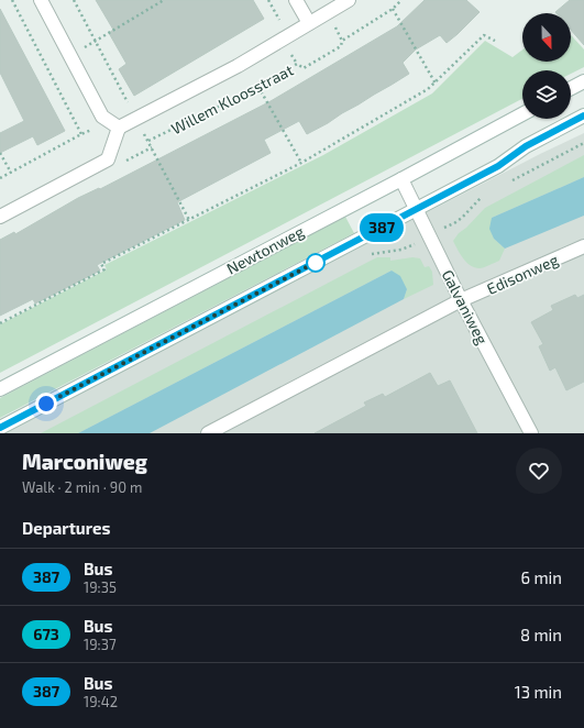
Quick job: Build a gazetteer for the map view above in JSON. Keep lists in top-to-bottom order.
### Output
{
  "streets": {
    "street": [
      "Willem Kloosstraat",
      "Newtonweg",
      "Edisonweg",
      "Galvaniweg"
    ]
  },
  "crossings": [
    ["Newtonweg", "Galvaniweg"],
    ["Edisonweg", "Galvaniweg"]
  ],
  "lines": ["bus line 387"],
  "north": "bottom",
  "page": {
    "on_map": "387",
    "heading": [
      ["Marconiweg", "Walk · 2 min · 90 m"],
      "Departures"
    ],
    "list": [
      {
        "mark": "387",
        "name": "Bus",
        "note": "19:35",
        "value": "6 min"
      },
      {
        "mark": "673",
        "name": "Bus",
        "note": "19:37",
        "value": "8 min"
      },
      {
        "mark": "387",
        "name": "Bus",
        "note": "19:42",
        "value": "13 min"
      }
    ]
  }
}
